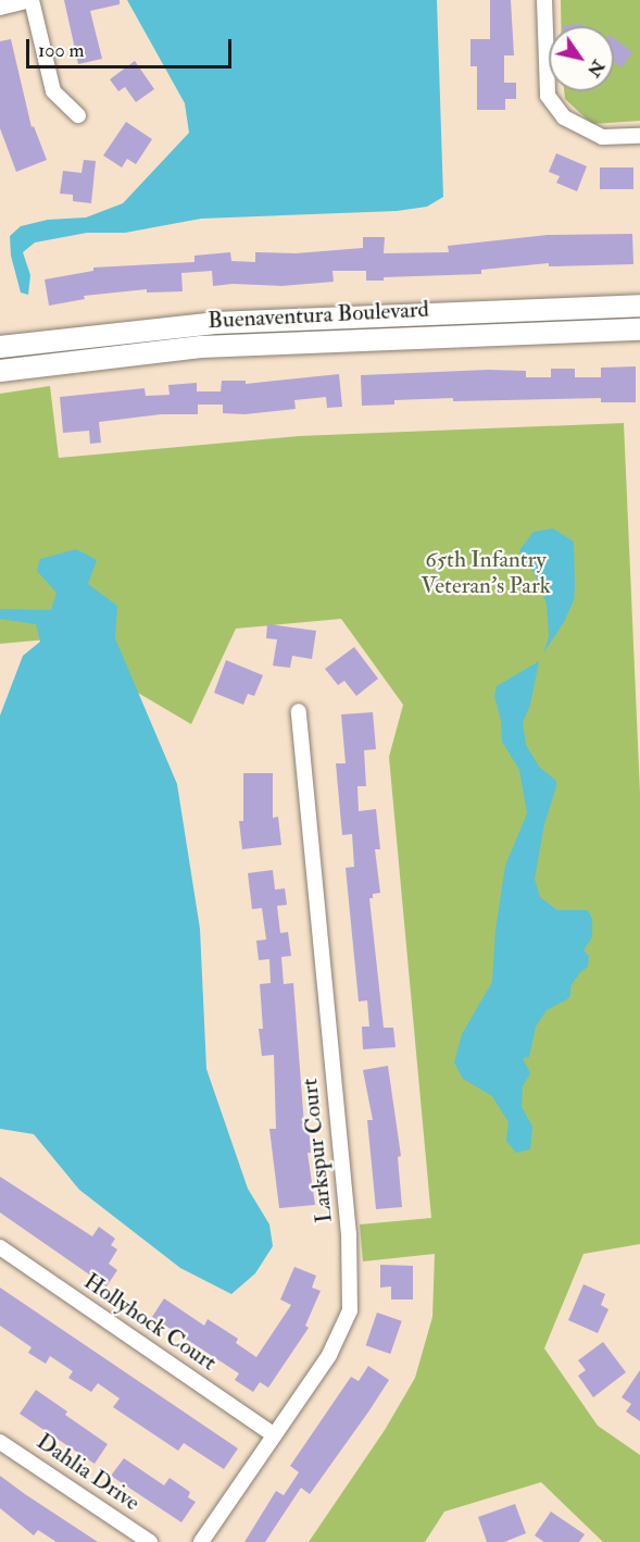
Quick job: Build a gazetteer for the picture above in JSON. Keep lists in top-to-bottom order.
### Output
{
  "streets": {
    "main road": ["Buenaventura Boulevard"],
    "street": ["Larkspur Court", "Hollyhock Court", "Dahlia Drive"]
  },
  "crossings": [
    ["Larkspur Court", "Hollyhock Court"]
  ],
  "parks": ["65th Infantry Veteran's Park"],
  "scale_bar": "100 m",
  "north": "bottom right"
}
